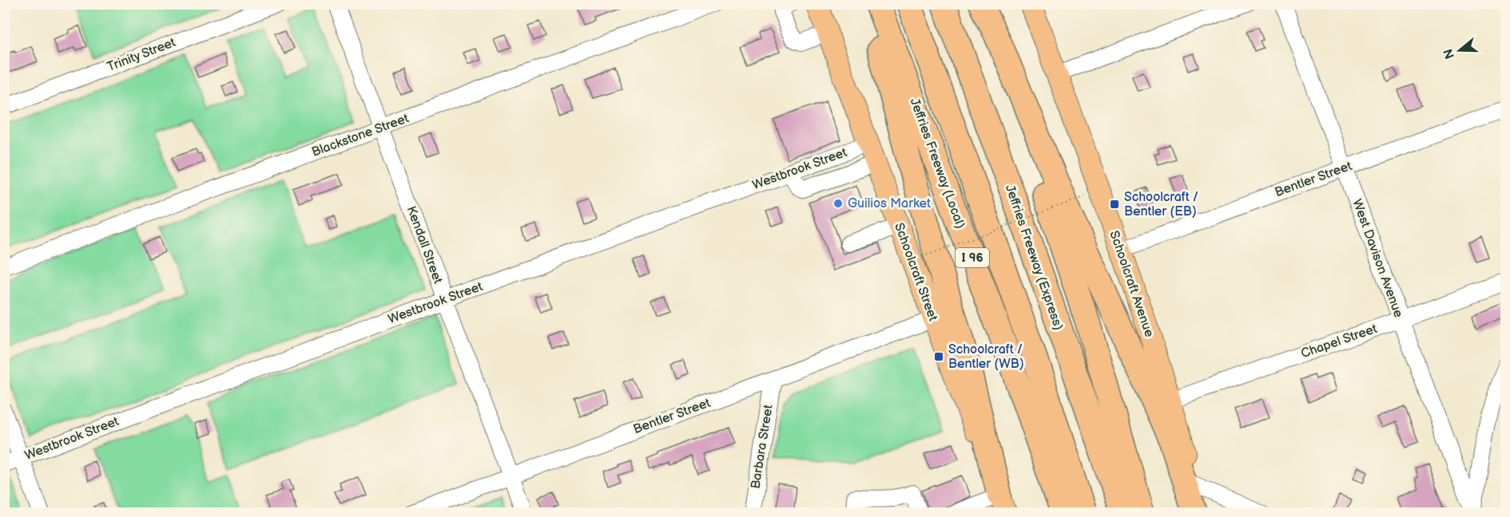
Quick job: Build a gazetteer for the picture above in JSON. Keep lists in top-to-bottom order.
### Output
{
  "streets": {
    "highway": ["Jeffries Freeway (Local)", "I 96", "Jeffries Freeway (Express)"],
    "main road": ["Schoolcraft Street", "Schoolcraft Avenue"],
    "street": [
      "Trinity Street",
      "Blackstone Street",
      "Westbrook Street",
      "Bentler Street",
      "Kendall Street",
      "West Davison Avenue",
      "Chapel Street",
      "Barbara Street"
    ]
  },
  "crossings": [
    ["Blackstone Street", "Kendall Street"],
    ["Westbrook Street", "Kendall Street"],
    ["Westbrook Street", "Schoolcraft Street"],
    ["Bentler Street", "Kendall Street"],
    ["Bentler Street", "West Davison Avenue"],
    ["Bentler Street", "Schoolcraft Street"],
    ["Bentler Street", "Schoolcraft Avenue"],
    ["Bentler Street", "Barbara Street"],
    ["West Davison Avenue", "Chapel Street"],
    ["Schoolcraft Avenue", "Chapel Street"]
  ],
  "places": {
    "other": ["Guilios Market"],
    "transit": ["Schoolcraft / Bentler (EB)", "Schoolcraft / Bentler (WB)"]
  },
  "north": "left"
}
